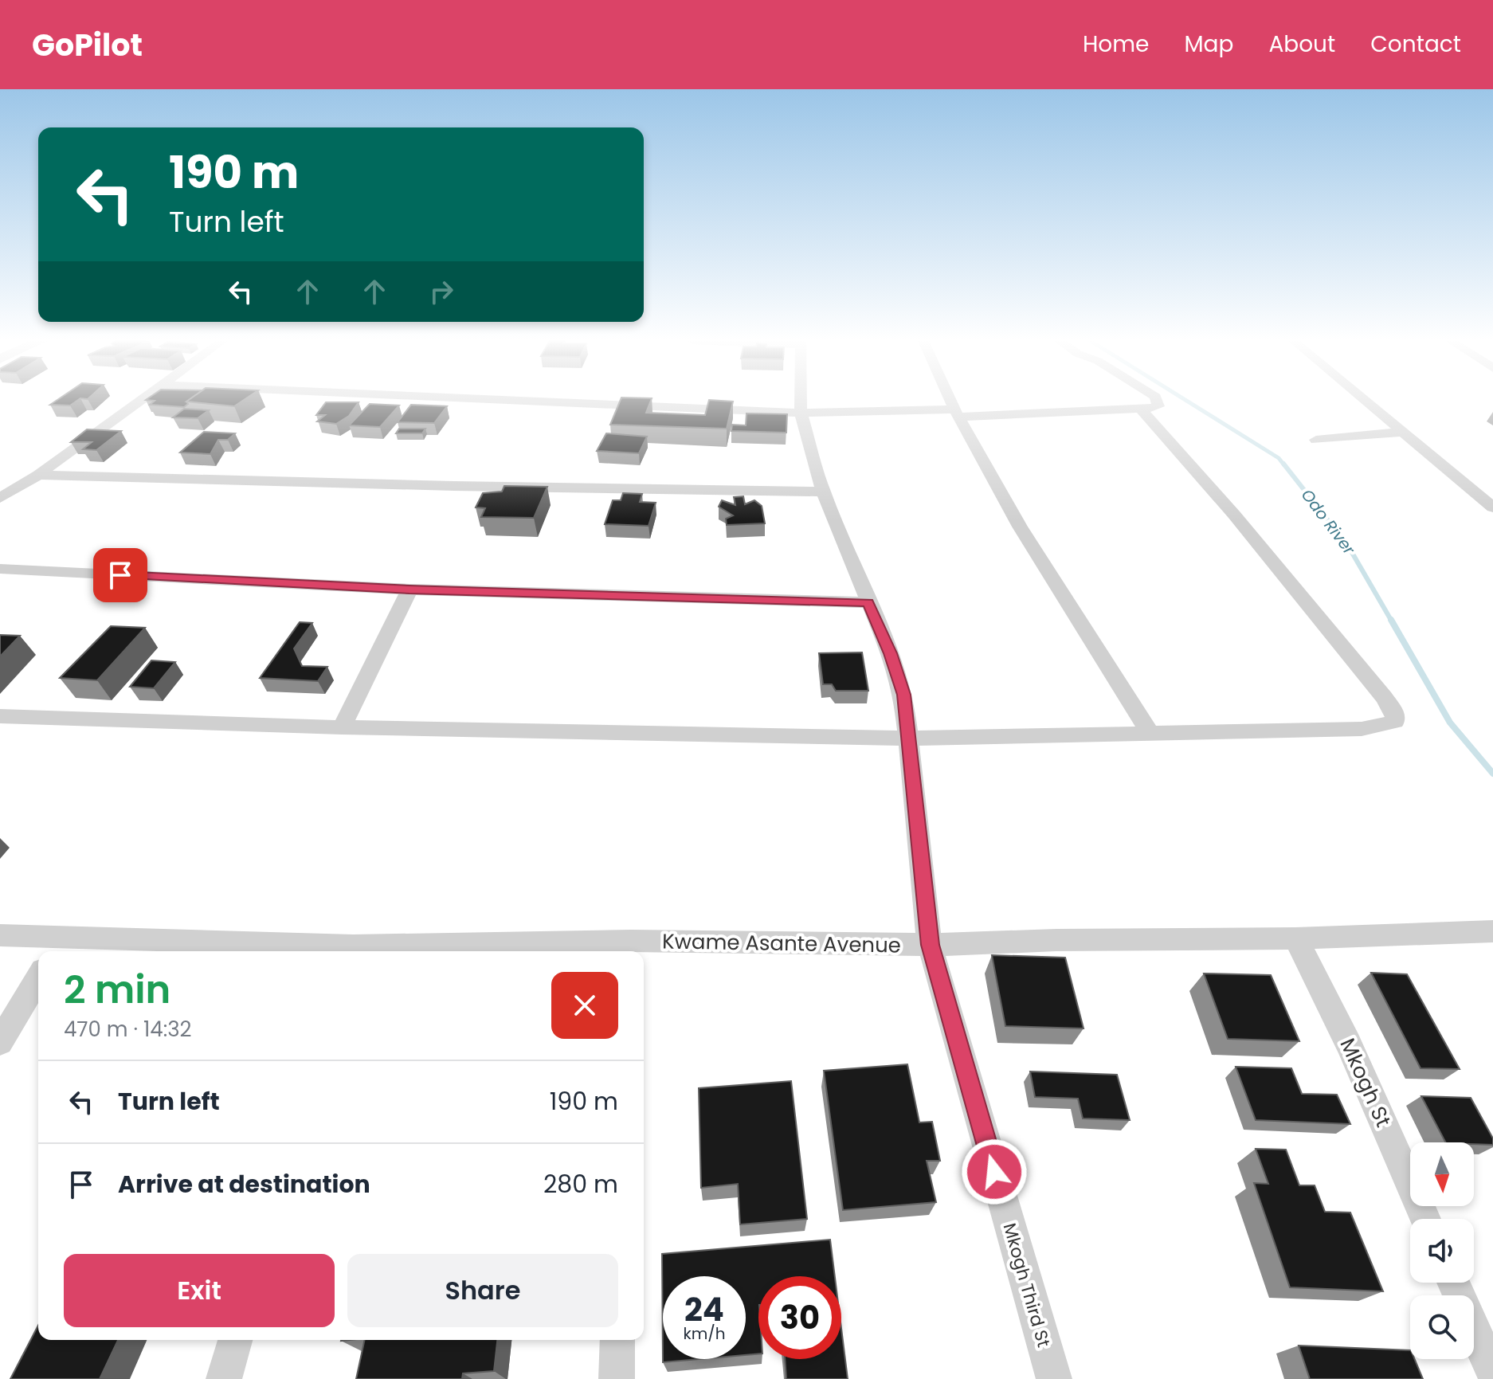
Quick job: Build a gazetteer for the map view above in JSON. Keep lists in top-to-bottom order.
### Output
{
  "streets": {
    "street": ["Kwame Asante Avenue", "Mkogh St", "Mkogh Third St"]
  },
  "crossings": [
    ["Kwame Asante Avenue", "Mkogh St"],
    ["Kwame Asante Avenue", "Mkogh Third St"]
  ],
  "water": ["Odo River"],
  "north": "bottom",
  "page": {
    "header": "GoPilot",
    "nav": [
      "Home",
      "Map",
      "About",
      "Contact"
    ],
    "turn": ["190 m", "Turn left"],
    "heading": ["2 min", "470 m · 14:32"],
    "list": [
      {
        "name": "Turn left",
        "value": "190 m"
      },
      {
        "name": "Arrive at destination",
        "value": "280 m"
      }
    ],
    "buttons": ["Exit", "Share"],
    "speed": "24 km/h",
    "limit": "30"
  }
}
